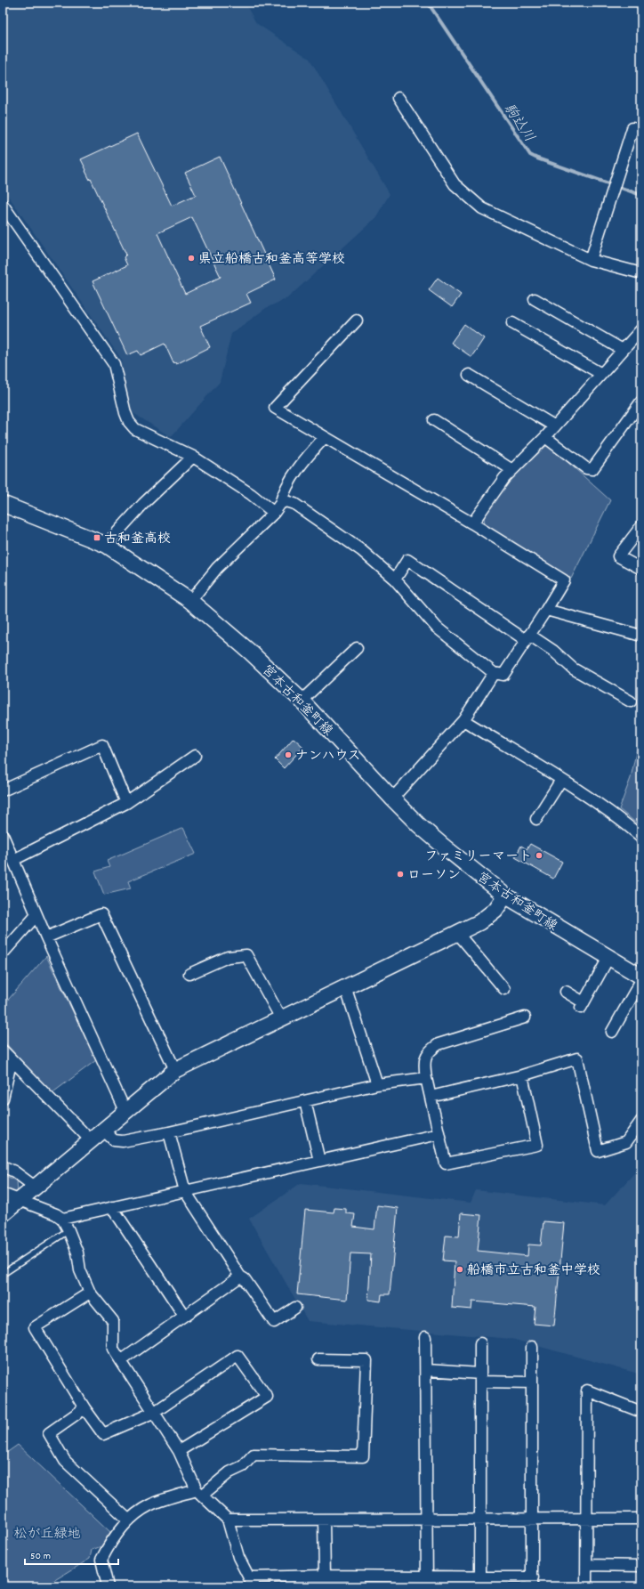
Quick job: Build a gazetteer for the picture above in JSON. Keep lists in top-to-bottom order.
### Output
{
  "streets": {
    "street": ["宮本古和釜町線"]
  },
  "water": ["駒込川"],
  "parks": ["松が丘緑地"],
  "places": {
    "other": [
      "県立船橋古和釜高等学校",
      "ナンハウス",
      "ファミリーマート",
      "ローソン",
      "船橋市立古和釜中学校"
    ],
    "transit": ["古和釜高校"]
  },
  "scale_bar": "50 m"
}
